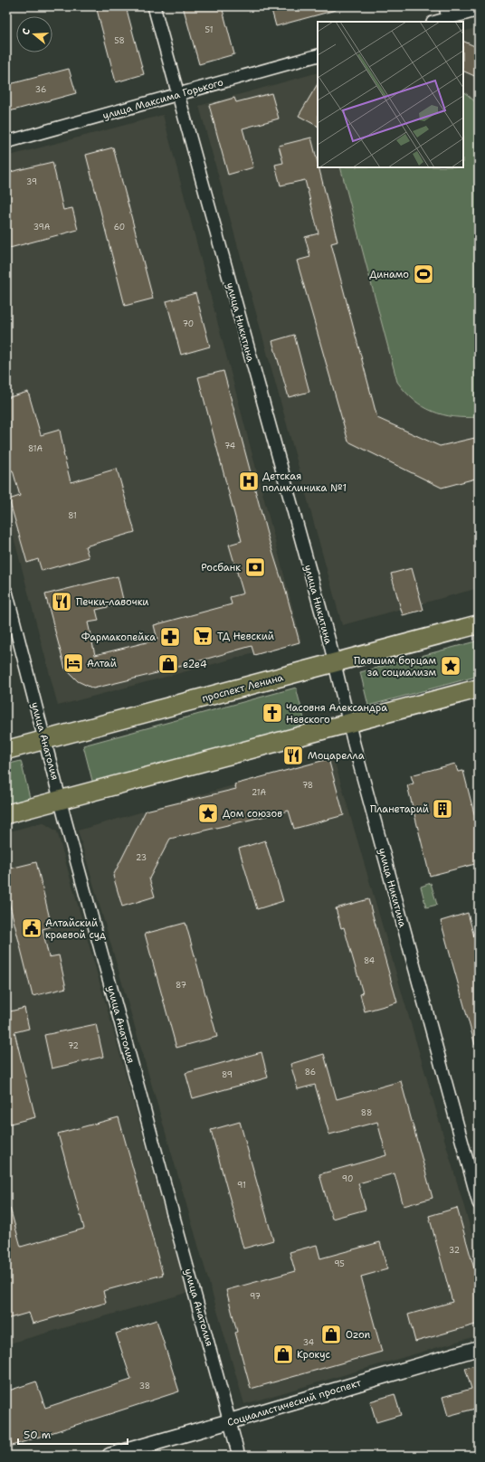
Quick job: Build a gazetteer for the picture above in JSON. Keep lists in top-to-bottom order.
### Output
{
  "streets": {
    "main road": ["проспект Ленина"],
    "street": [
      "улица Максима Горького",
      "улица Никитина",
      "улица Анатолия",
      "Социалистический проспект"
    ]
  },
  "crossings": [
    ["улица Максима Горького", "улица Никитина"],
    ["улица Никитина", "проспект Ленина"],
    ["проспект Ленина", "улица Анатолия"],
    ["улица Анатолия", "Социалистический проспект"]
  ],
  "places": {
    "sports": ["Динамо"],
    "hospital": ["Детская поликлиника №1"],
    "bank": ["Росбанк"],
    "restaurant": ["Печки-лавочки", "Моцарелла"],
    "supermarket": ["ТД Невский"],
    "pharmacy": ["Фармакопейка"],
    "hotel": ["Алтай"],
    "shop": ["e2e4", "Ozon", "Крокус"],
    "place": ["Павшим борцам за социализм", "Дом союзов"],
    "church": ["Часовня Александра Невского"],
    "building": ["Планетарий"],
    "public building": ["Алтайский краевой суд"]
  },
  "house_numbers": [
    "51",
    "58",
    "36",
    "39",
    "39А",
    "60",
    "70",
    "74",
    "81А",
    "81",
    "78",
    "21А",
    "23",
    "84",
    "87",
    "72",
    "86",
    "89",
    "88",
    "90",
    "91",
    "32",
    "95",
    "97",
    "34",
    "38"
  ],
  "scale_bar": "50 m",
  "north": "left"
}
